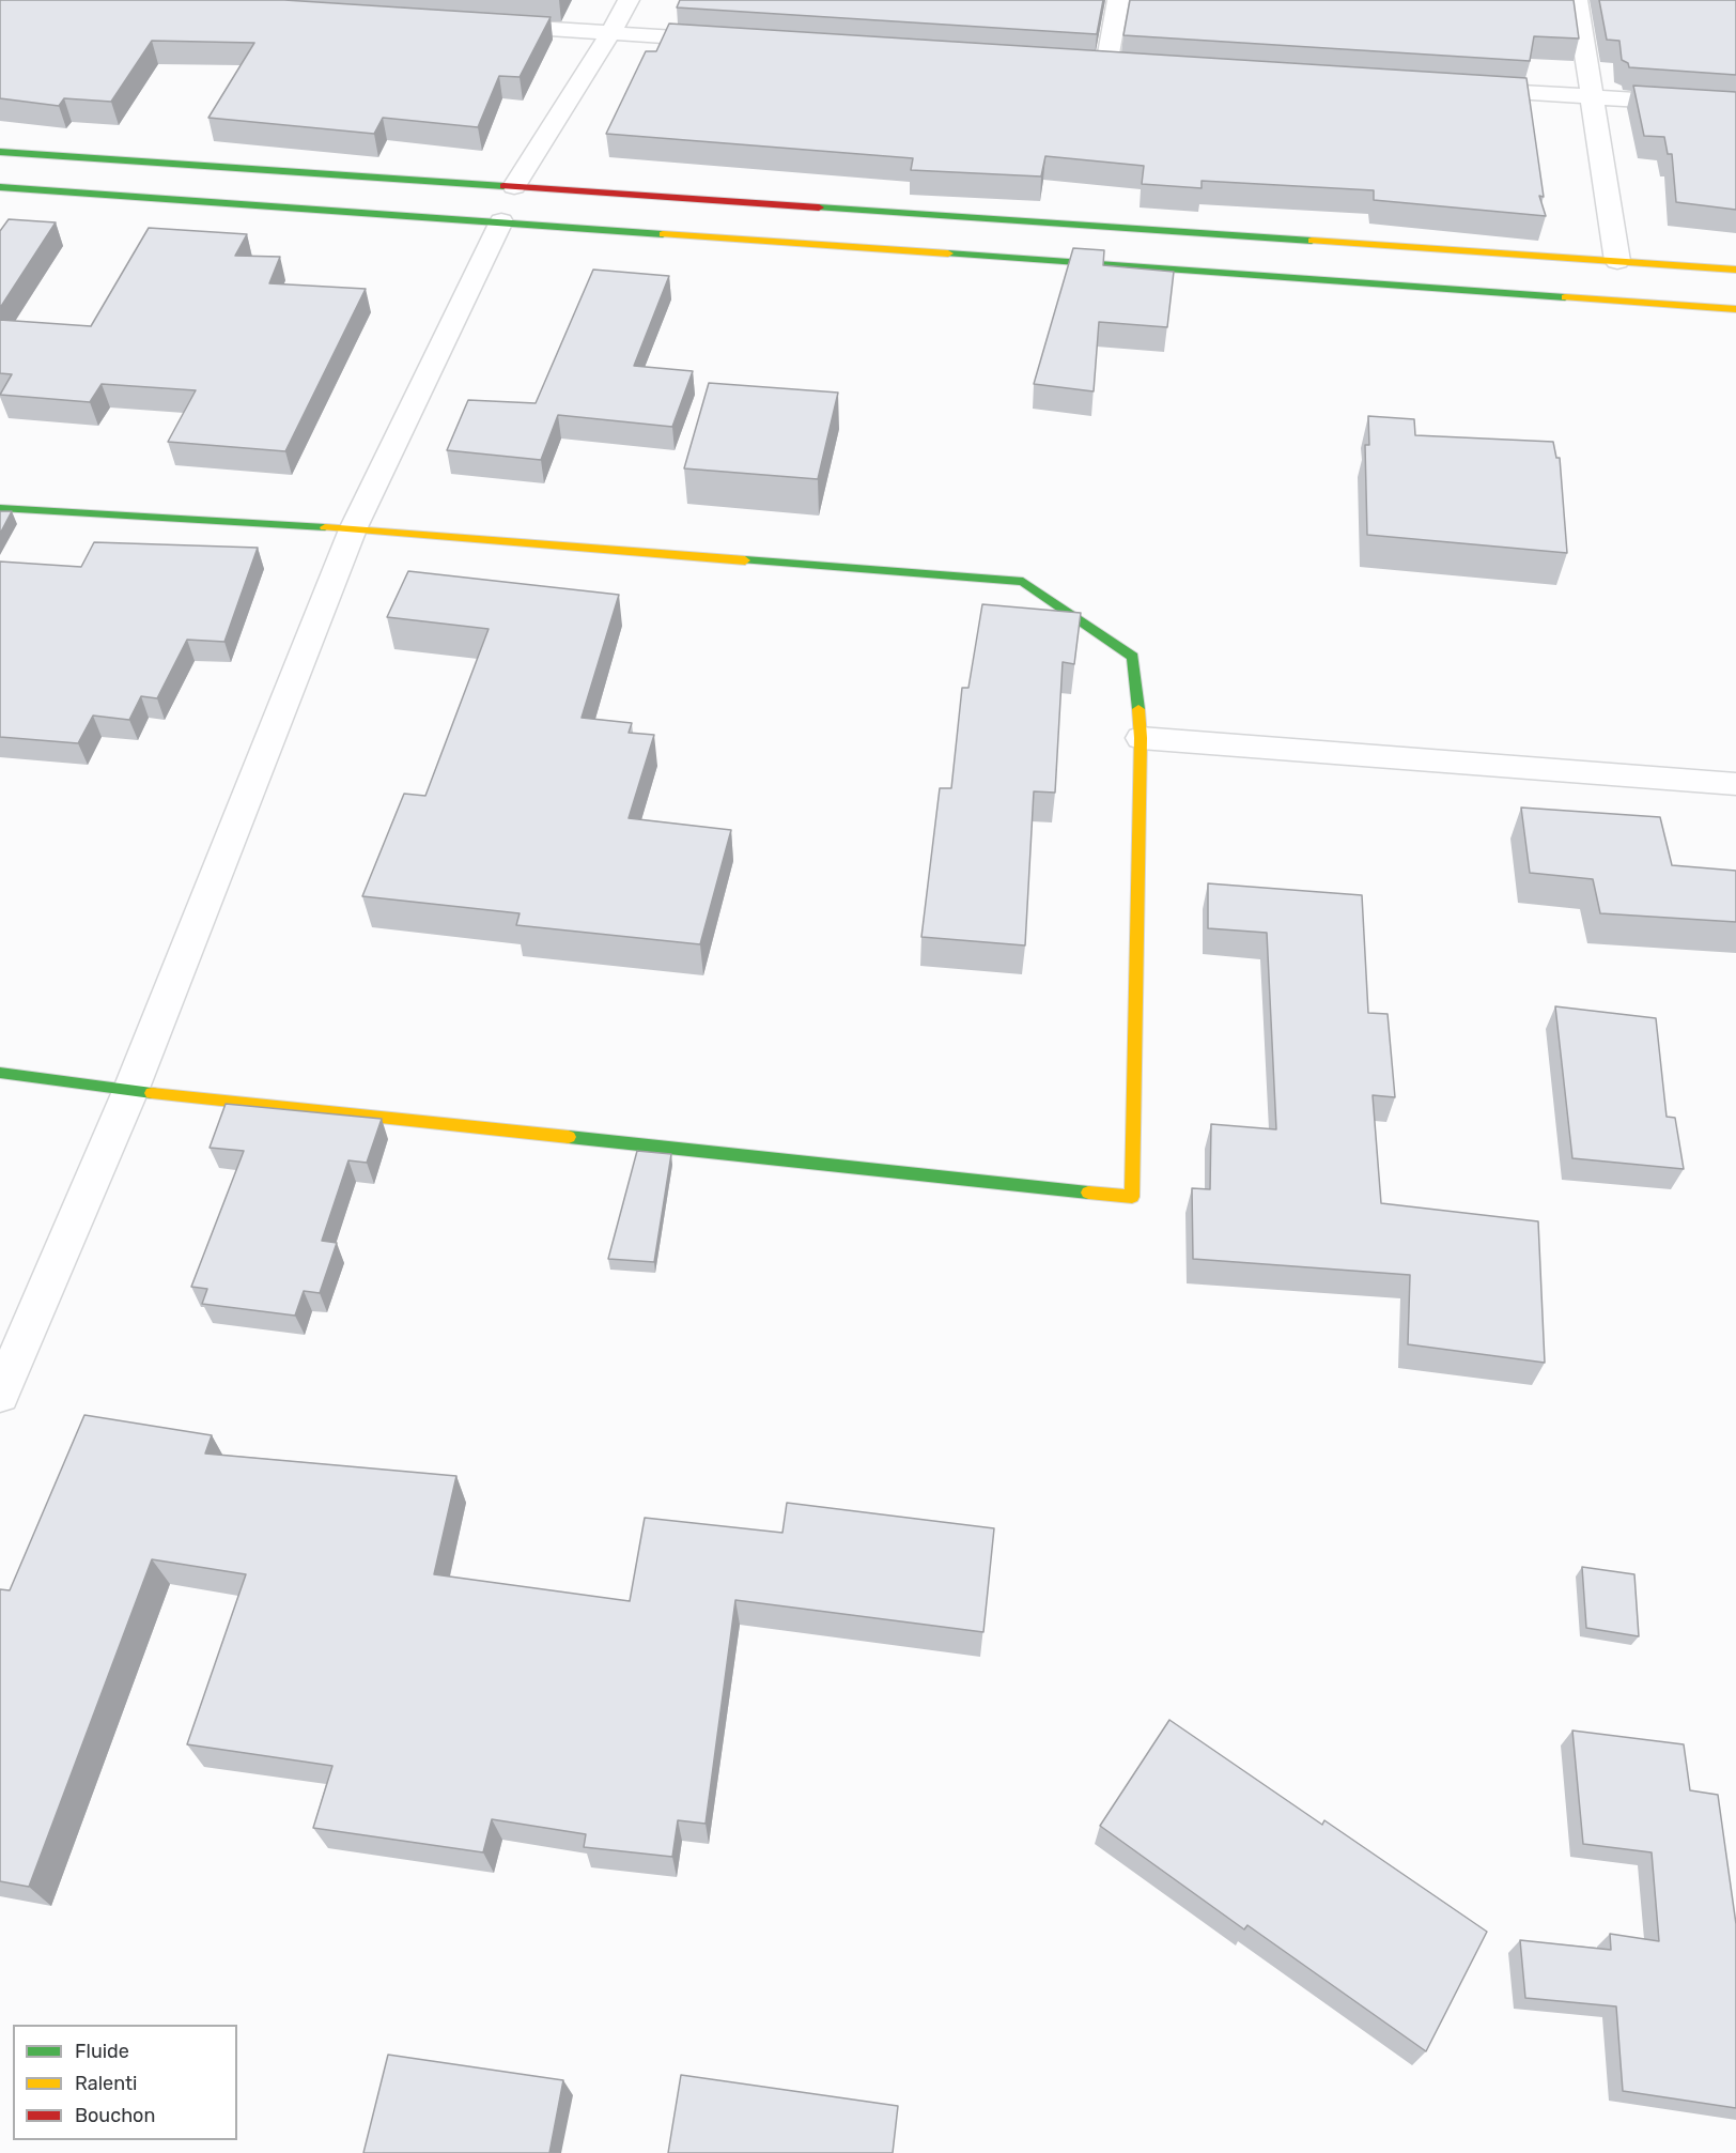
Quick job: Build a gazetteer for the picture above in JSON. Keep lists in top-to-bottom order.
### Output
{
  "legend": ["Fluide", "Ralenti", "Bouchon"]
}
